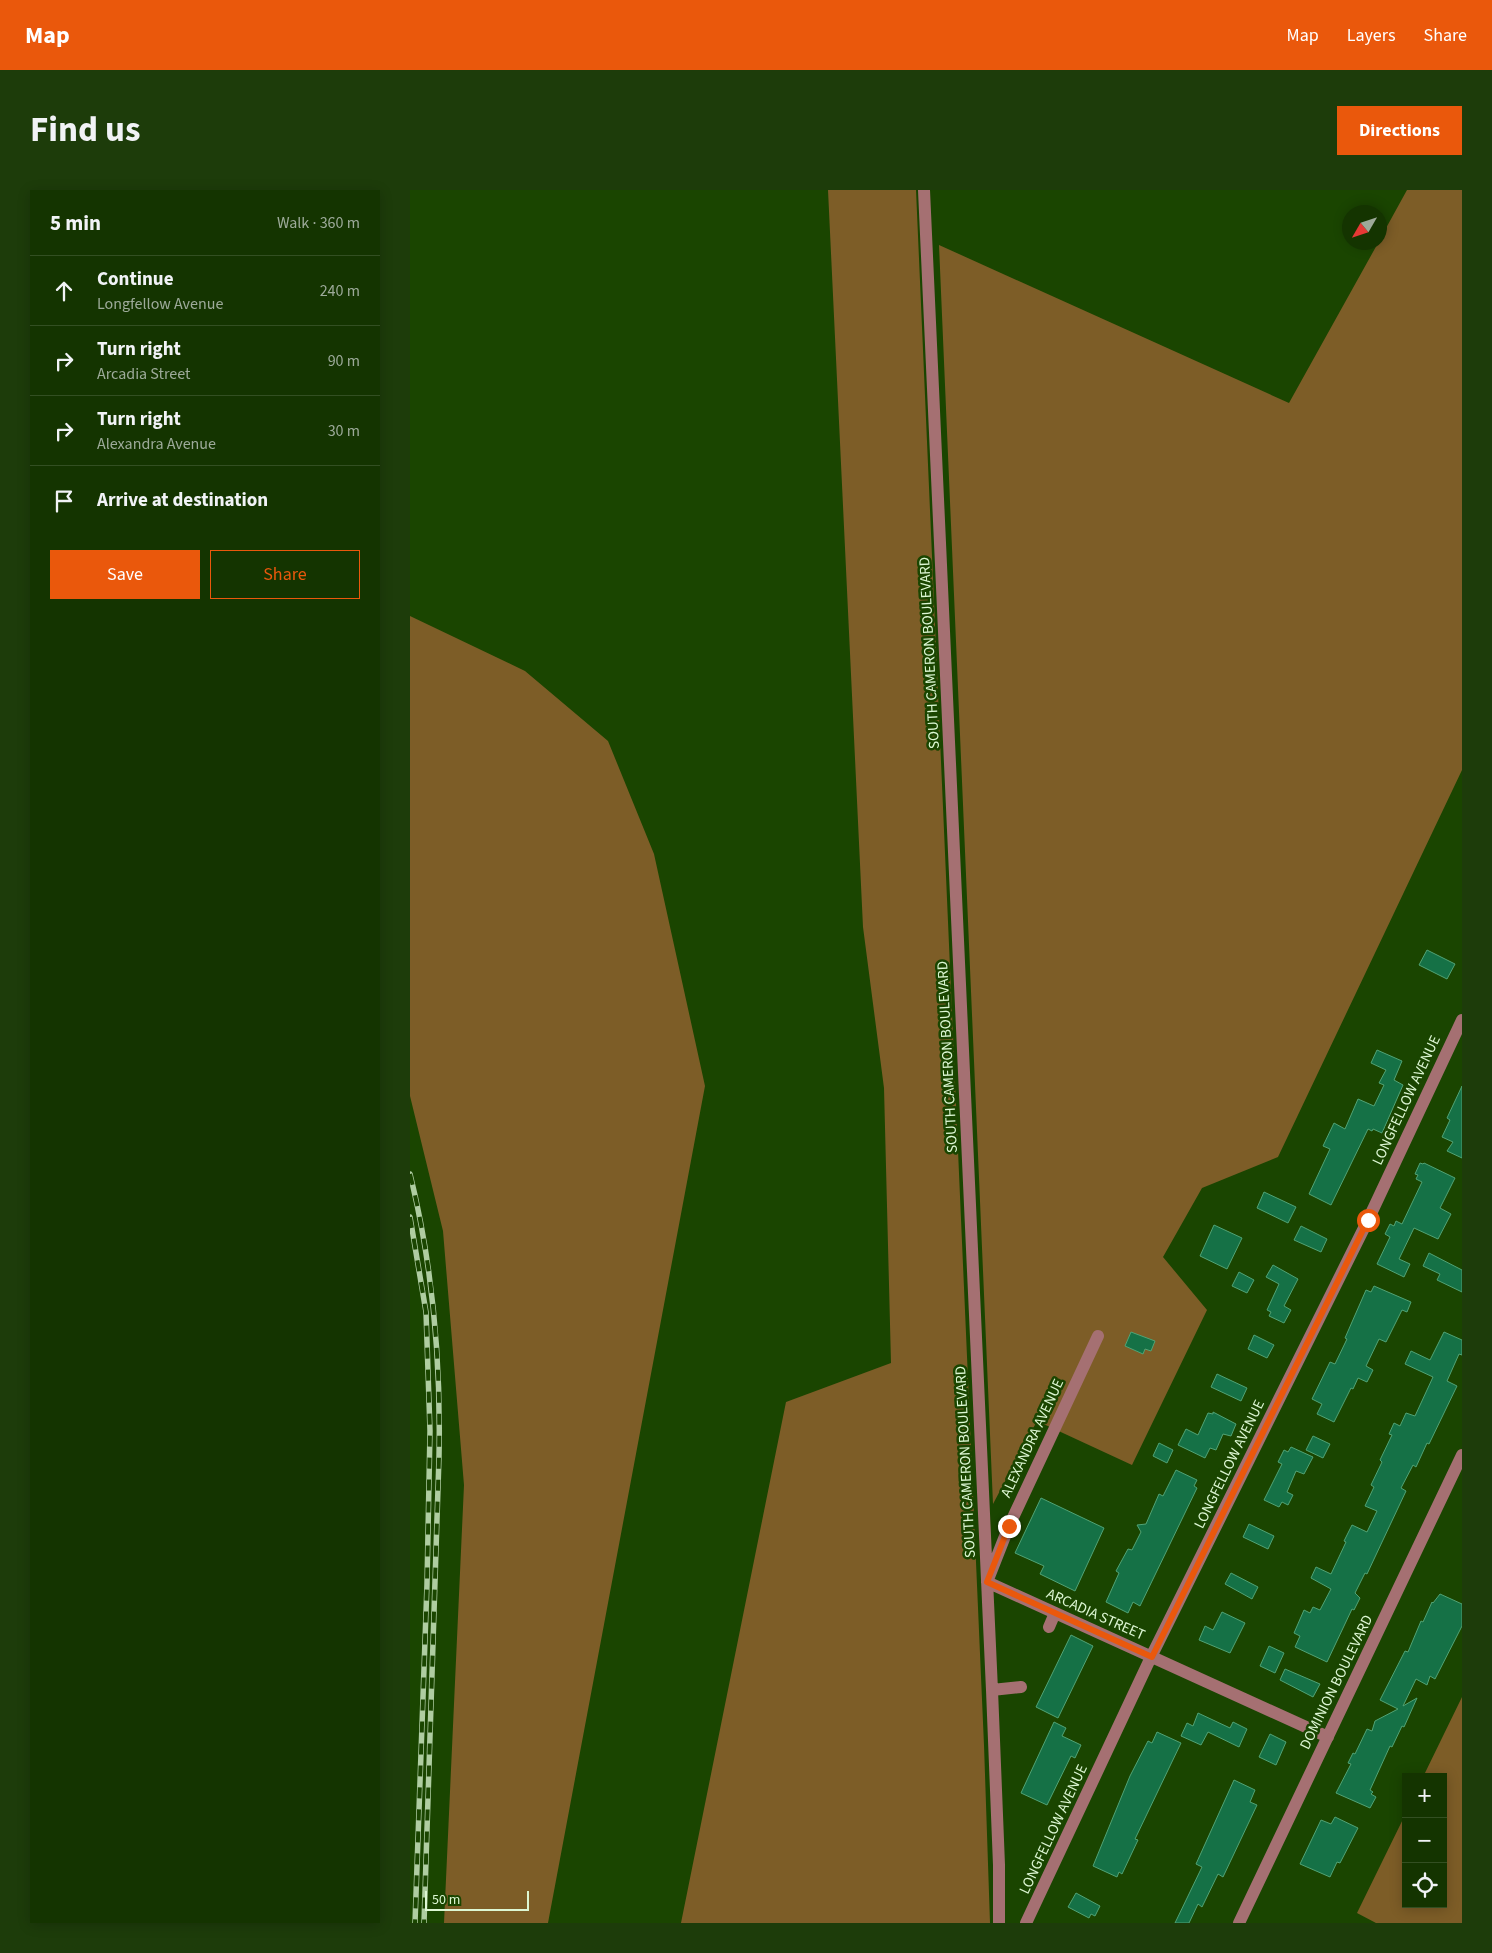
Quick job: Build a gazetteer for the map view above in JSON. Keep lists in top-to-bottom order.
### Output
{
  "streets": {
    "street": [
      "SOUTH CAMERON BOULEVARD",
      "LONGFELLOW AVENUE",
      "ALEXANDRA AVENUE",
      "ARCADIA STREET",
      "DOMINION BOULEVARD"
    ]
  },
  "crossings": [
    ["SOUTH CAMERON BOULEVARD", "ALEXANDRA AVENUE"],
    ["SOUTH CAMERON BOULEVARD", "ARCADIA STREET"],
    ["LONGFELLOW AVENUE", "ARCADIA STREET"],
    ["ALEXANDRA AVENUE", "ARCADIA STREET"],
    ["ARCADIA STREET", "DOMINION BOULEVARD"]
  ],
  "scale_bar": "50 m",
  "north": "bottom left",
  "page": {
    "header": "Map",
    "nav": ["Map", "Layers", "Share"],
    "title": "Find us",
    "buttons": [
      "Directions",
      ["Save", "Share"]
    ],
    "heading": ["5 min", "Walk · 360 m"],
    "list": [
      ["Continue", "Longfellow Avenue", "240 m"],
      ["Turn right", "Arcadia Street", "90 m"],
      ["Turn right", "Alexandra Avenue", "30 m"],
      "Arrive at destination"
    ],
    "map_buttons": ["+", "−"],
    "scale": "50 m"
  }
}
